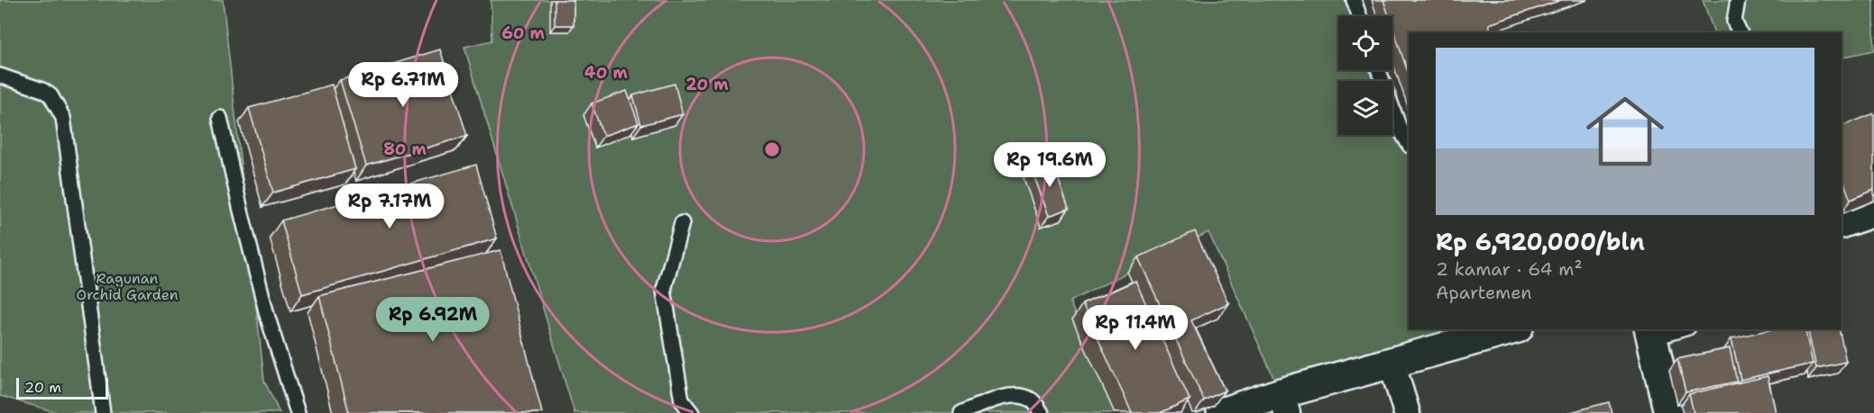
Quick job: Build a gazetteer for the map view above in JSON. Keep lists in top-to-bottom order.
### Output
{
  "parks": ["Ragunan Orchid Garden"],
  "scale_bar": "20 m",
  "page": {
    "list": [
      {
        "name": "Rp 6,920,000/bln",
        "note": "2 kamar · 64 m² · Apartemen"
      }
    ],
    "price": [
      "Rp 6.71M",
      "Rp 19.6M",
      "Rp 7.17M",
      "Rp 6.92M",
      "Rp 11.4M"
    ],
    "scale": "20 m"
  },
  "rings": [
    "60 m",
    "40 m",
    "20 m",
    "80 m"
  ]
}
